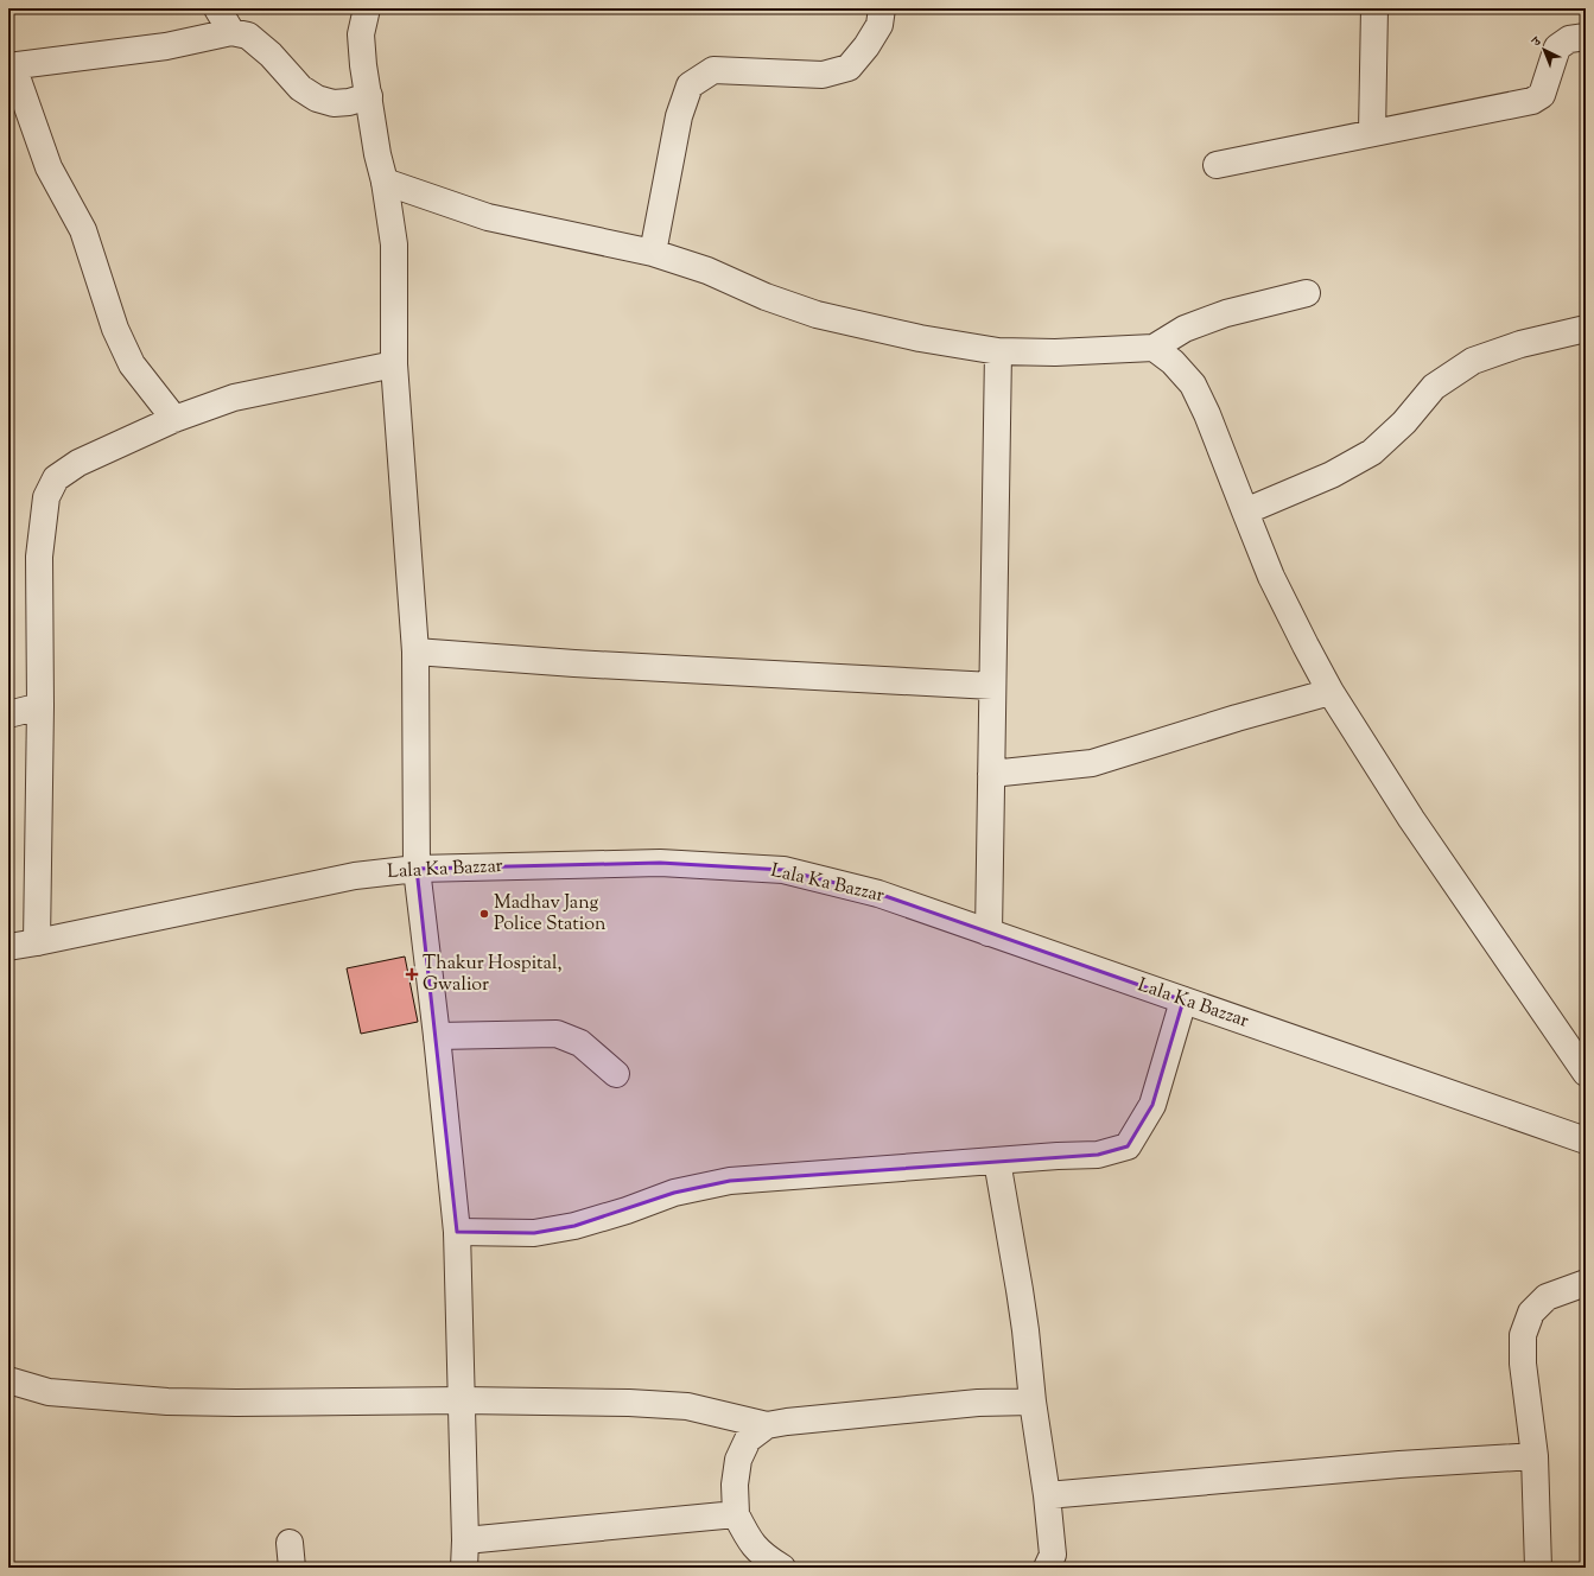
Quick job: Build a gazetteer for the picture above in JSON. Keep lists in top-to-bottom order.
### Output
{
  "streets": {
    "street": ["Lala Ka Bazzar"]
  },
  "places": {
    "other": ["Madhav Jang Police Station"],
    "health": ["Thakur Hospital, Gwalior"]
  },
  "north": "top left"
}
